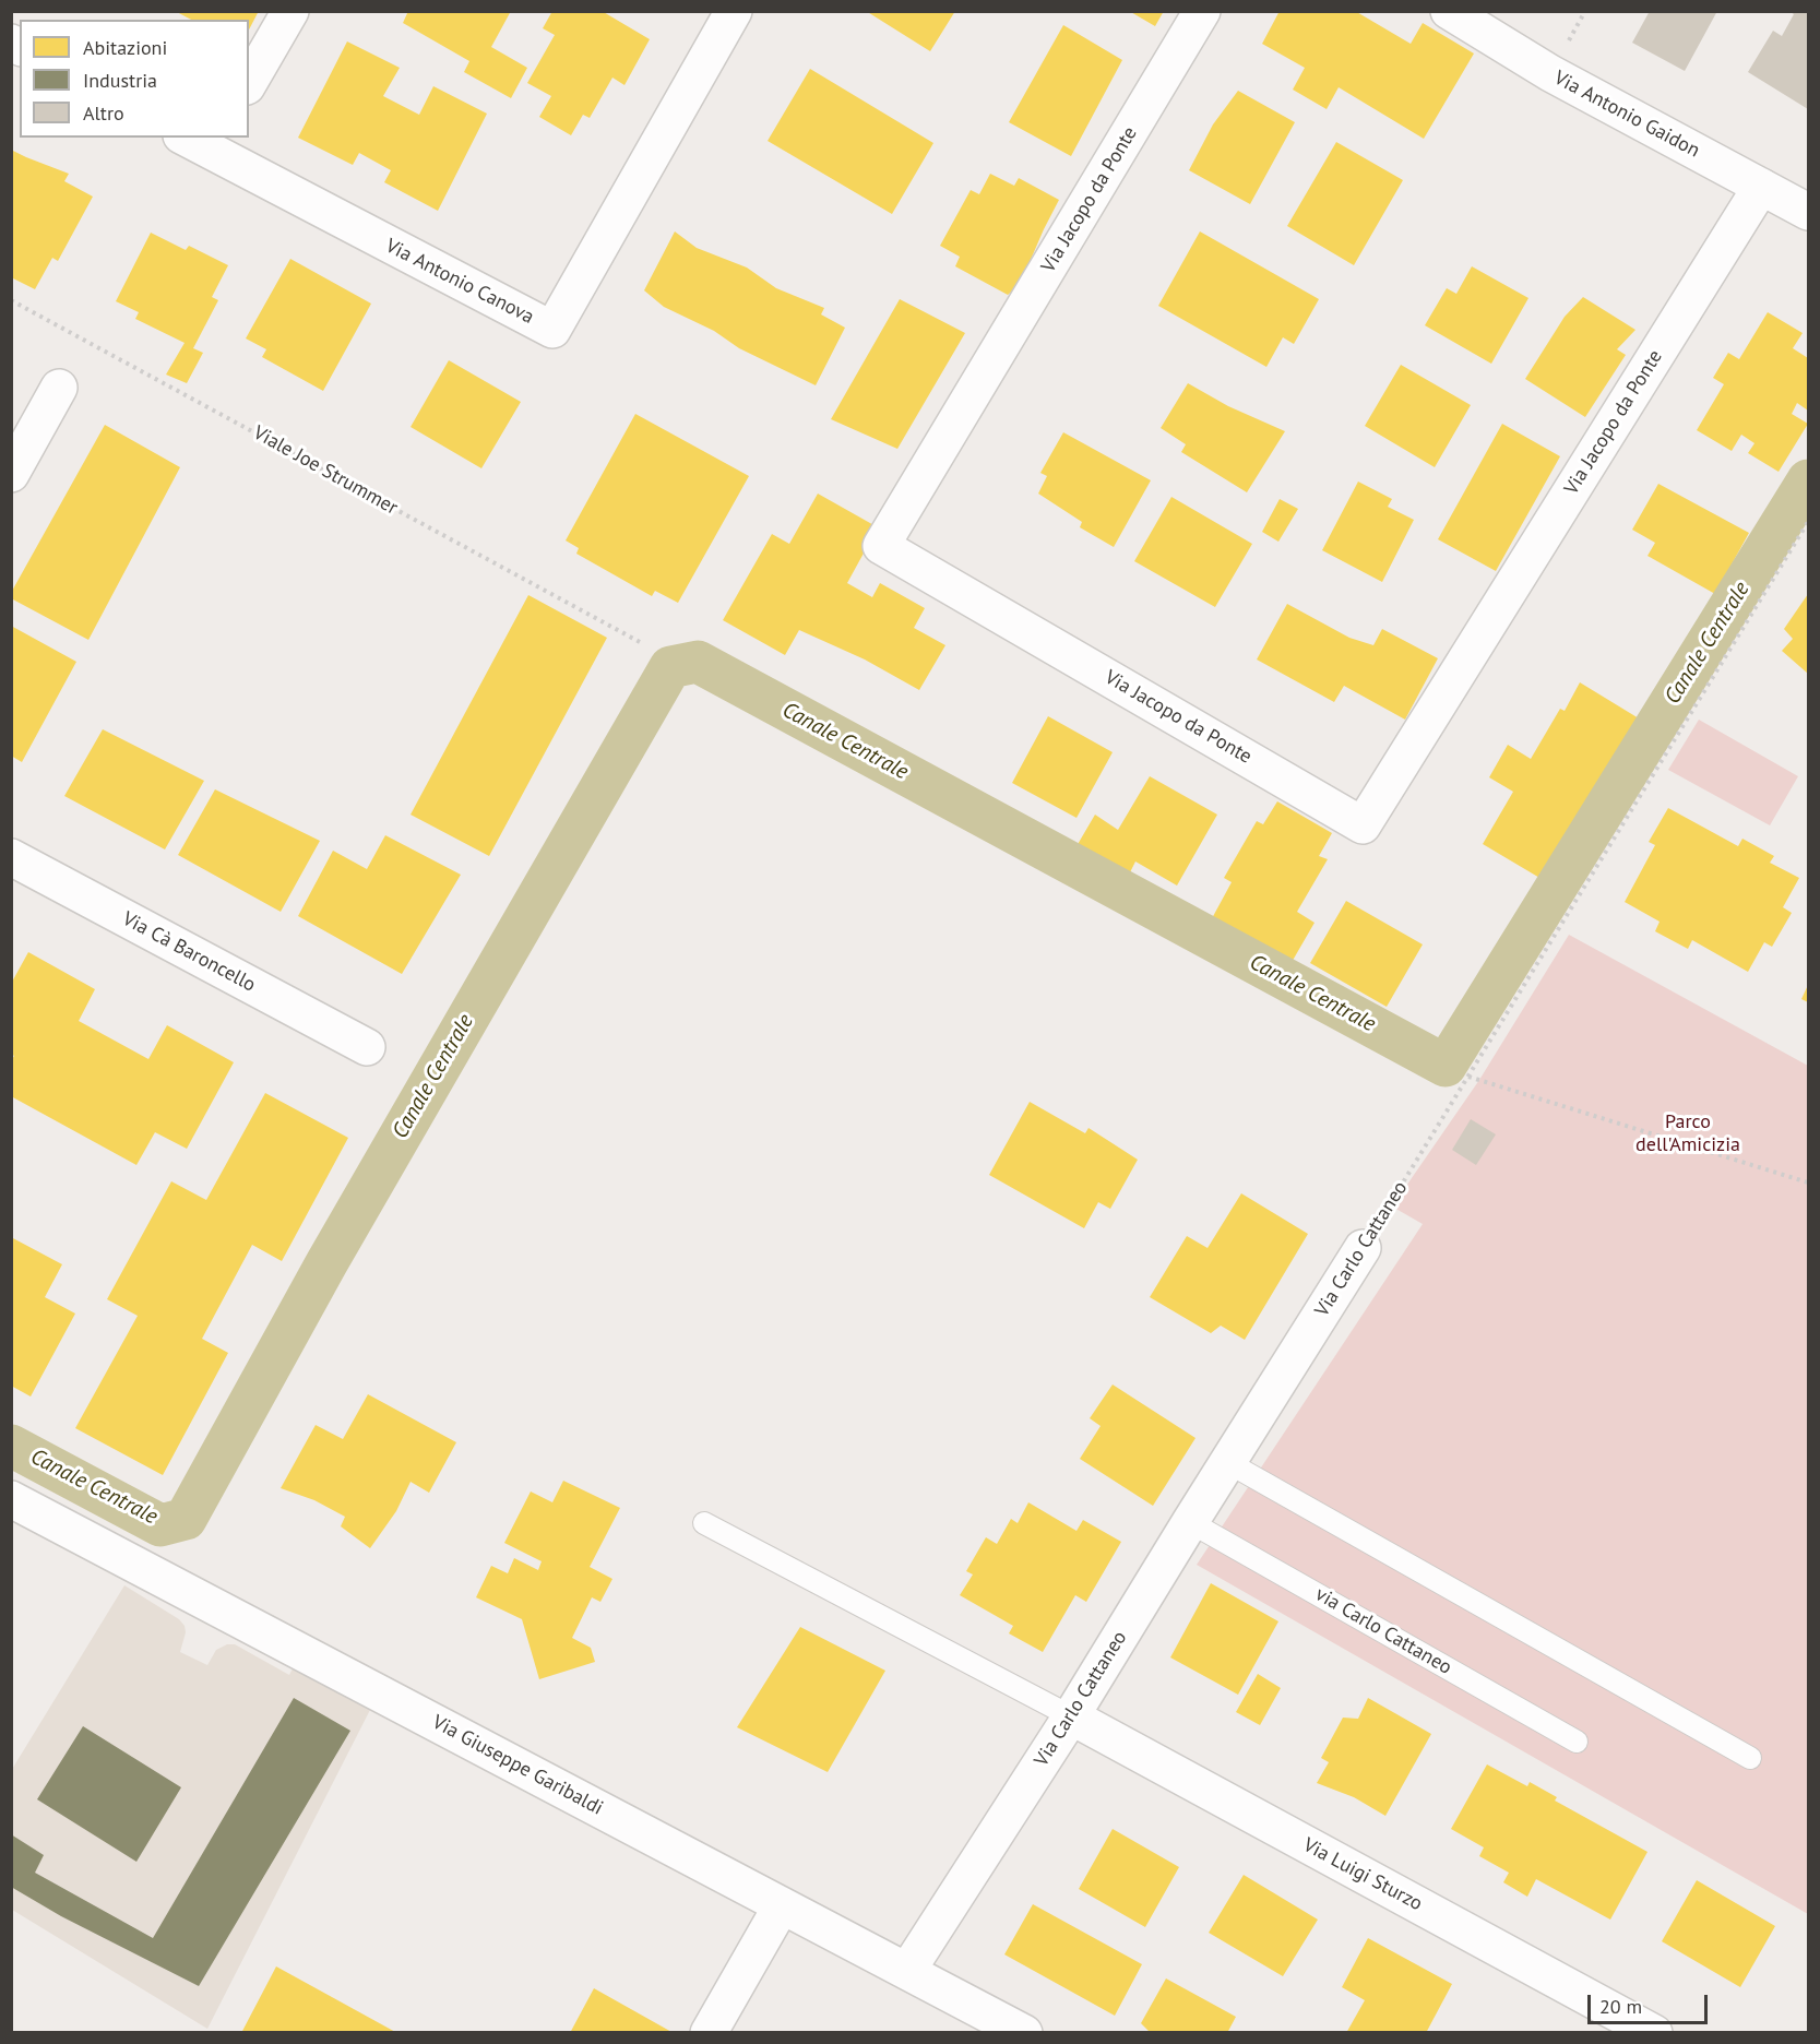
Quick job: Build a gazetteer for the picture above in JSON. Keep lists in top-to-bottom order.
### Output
{
  "streets": {
    "street": [
      "Via Antonio Gaidon",
      "Via Jacopo da Ponte",
      "Via Antonio Canova",
      "Via Cà Baroncello",
      "Via Carlo Cattaneo",
      "Via Giuseppe Garibaldi",
      "Via Luigi Sturzo"
    ],
    "lane": ["via Carlo Cattaneo"],
    "path": ["Viale Joe Strummer"]
  },
  "crossings": [
    ["Via Antonio Gaidon", "Via Jacopo da Ponte"],
    ["Via Carlo Cattaneo", "via Carlo Cattaneo"],
    ["Via Carlo Cattaneo", "Via Giuseppe Garibaldi"],
    ["Via Carlo Cattaneo", "Via Luigi Sturzo"]
  ],
  "water": ["Canale Centrale"],
  "parks": ["Parco dell'Amicizia"],
  "legend": ["Abitazioni", "Industria", "Altro"],
  "scale_bar": "20 m"
}
